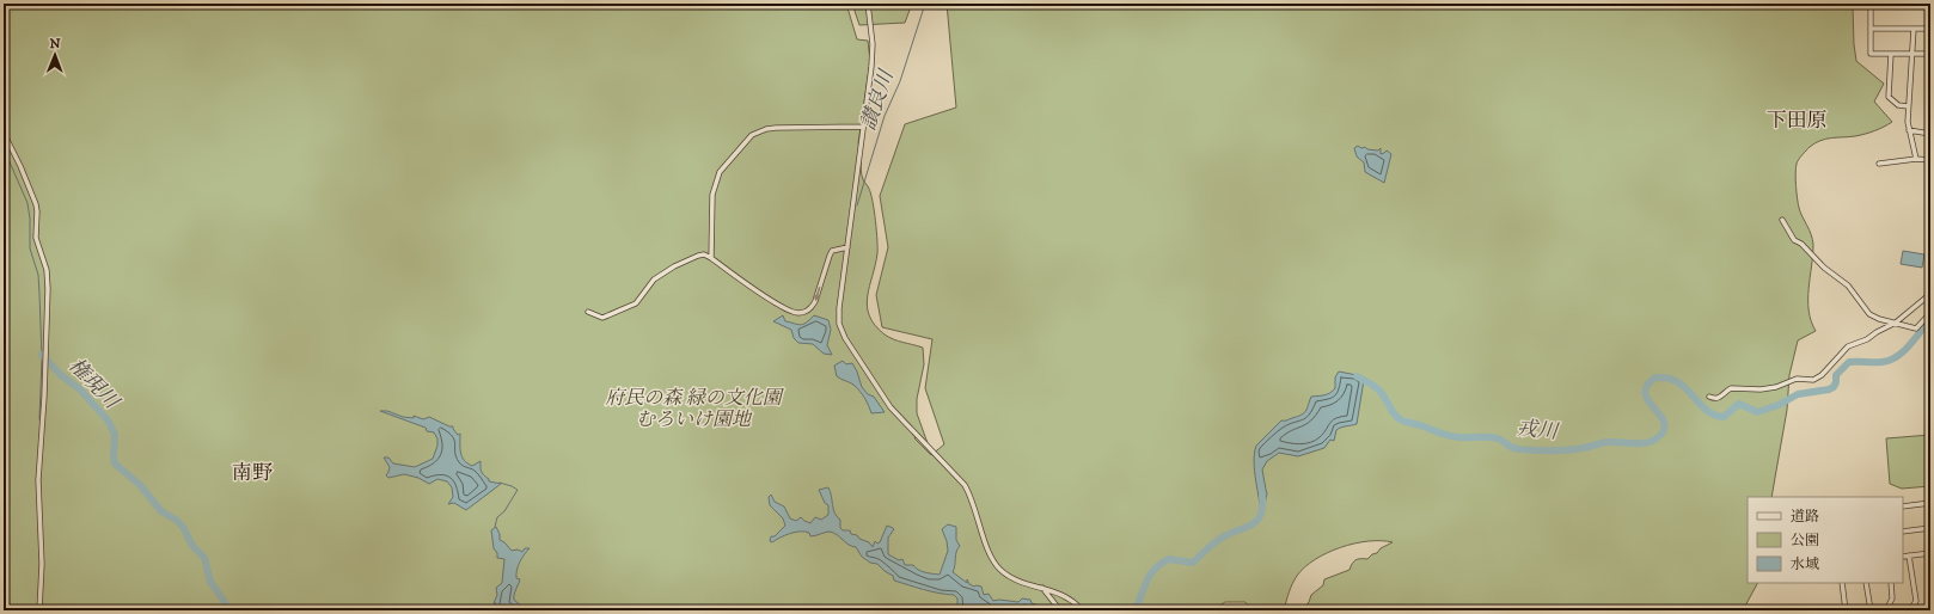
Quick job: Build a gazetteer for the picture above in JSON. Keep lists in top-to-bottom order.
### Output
{
  "districts": ["下田原", "南野"],
  "water": ["讃良川", "権現川", "戎川"],
  "parks": ["府民の森 緑の文化園 むろいけ園地"],
  "legend": ["道路", "公園", "水域"],
  "north": "top"
}
